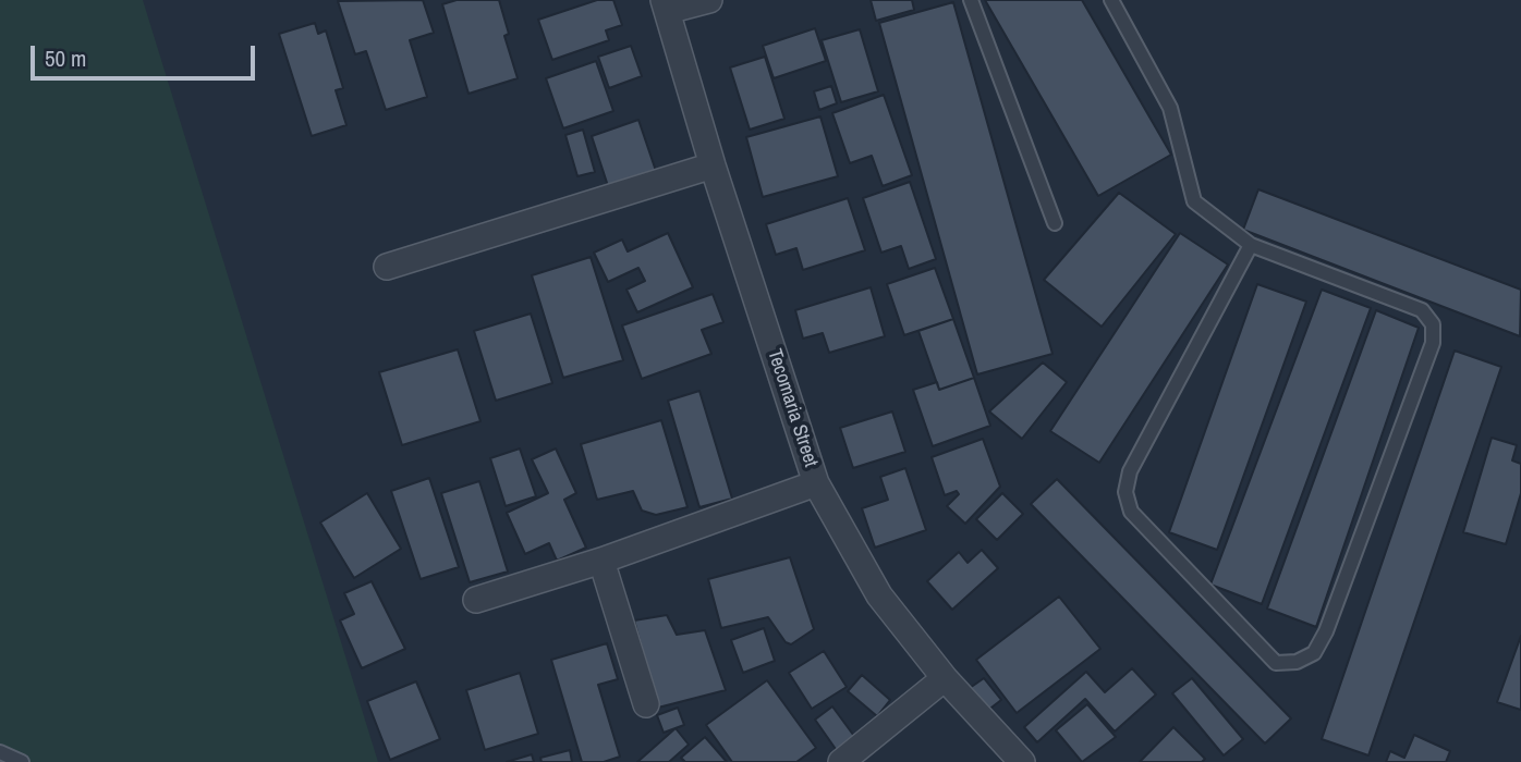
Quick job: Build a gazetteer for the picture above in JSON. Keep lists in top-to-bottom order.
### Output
{
  "streets": {
    "street": ["Tecomaria Street"]
  },
  "scale_bar": "50 m"
}
